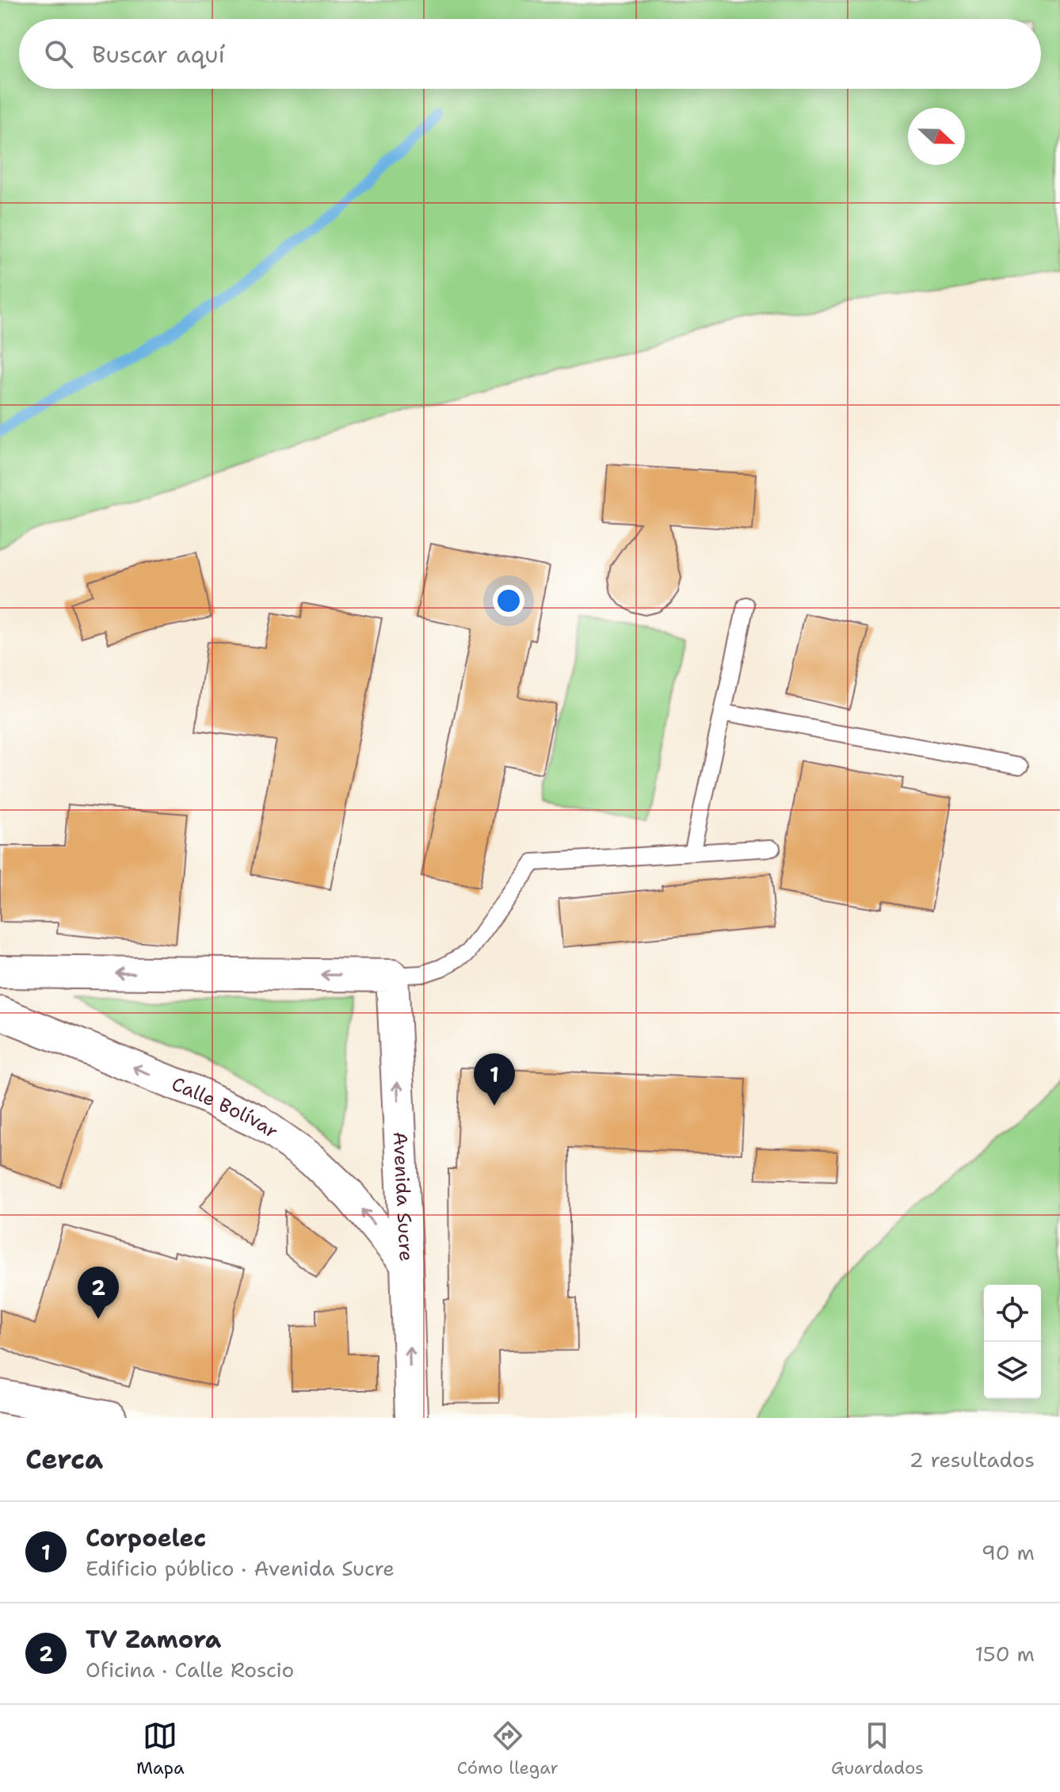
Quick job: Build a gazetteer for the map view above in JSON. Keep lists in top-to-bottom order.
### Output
{
  "streets": {
    "street": ["Calle Bolívar", "Avenida Sucre"]
  },
  "crossings": [
    ["Calle Bolívar", "Avenida Sucre"]
  ],
  "one_way": ["Calle Bolívar", "Avenida Sucre"],
  "north": "right",
  "page": {
    "search": "Buscar aquí",
    "pins": ["1", "2"],
    "heading": ["Cerca", "2 resultados"],
    "list": [
      {
        "mark": "1",
        "name": "Corpoelec",
        "note": "Edificio público · Avenida Sucre",
        "value": "90 m"
      },
      {
        "mark": "2",
        "name": "TV Zamora",
        "note": "Oficina · Calle Roscio",
        "value": "150 m"
      }
    ],
    "nav": ["Mapa", "Cómo llegar", "Guardados"]
  }
}
